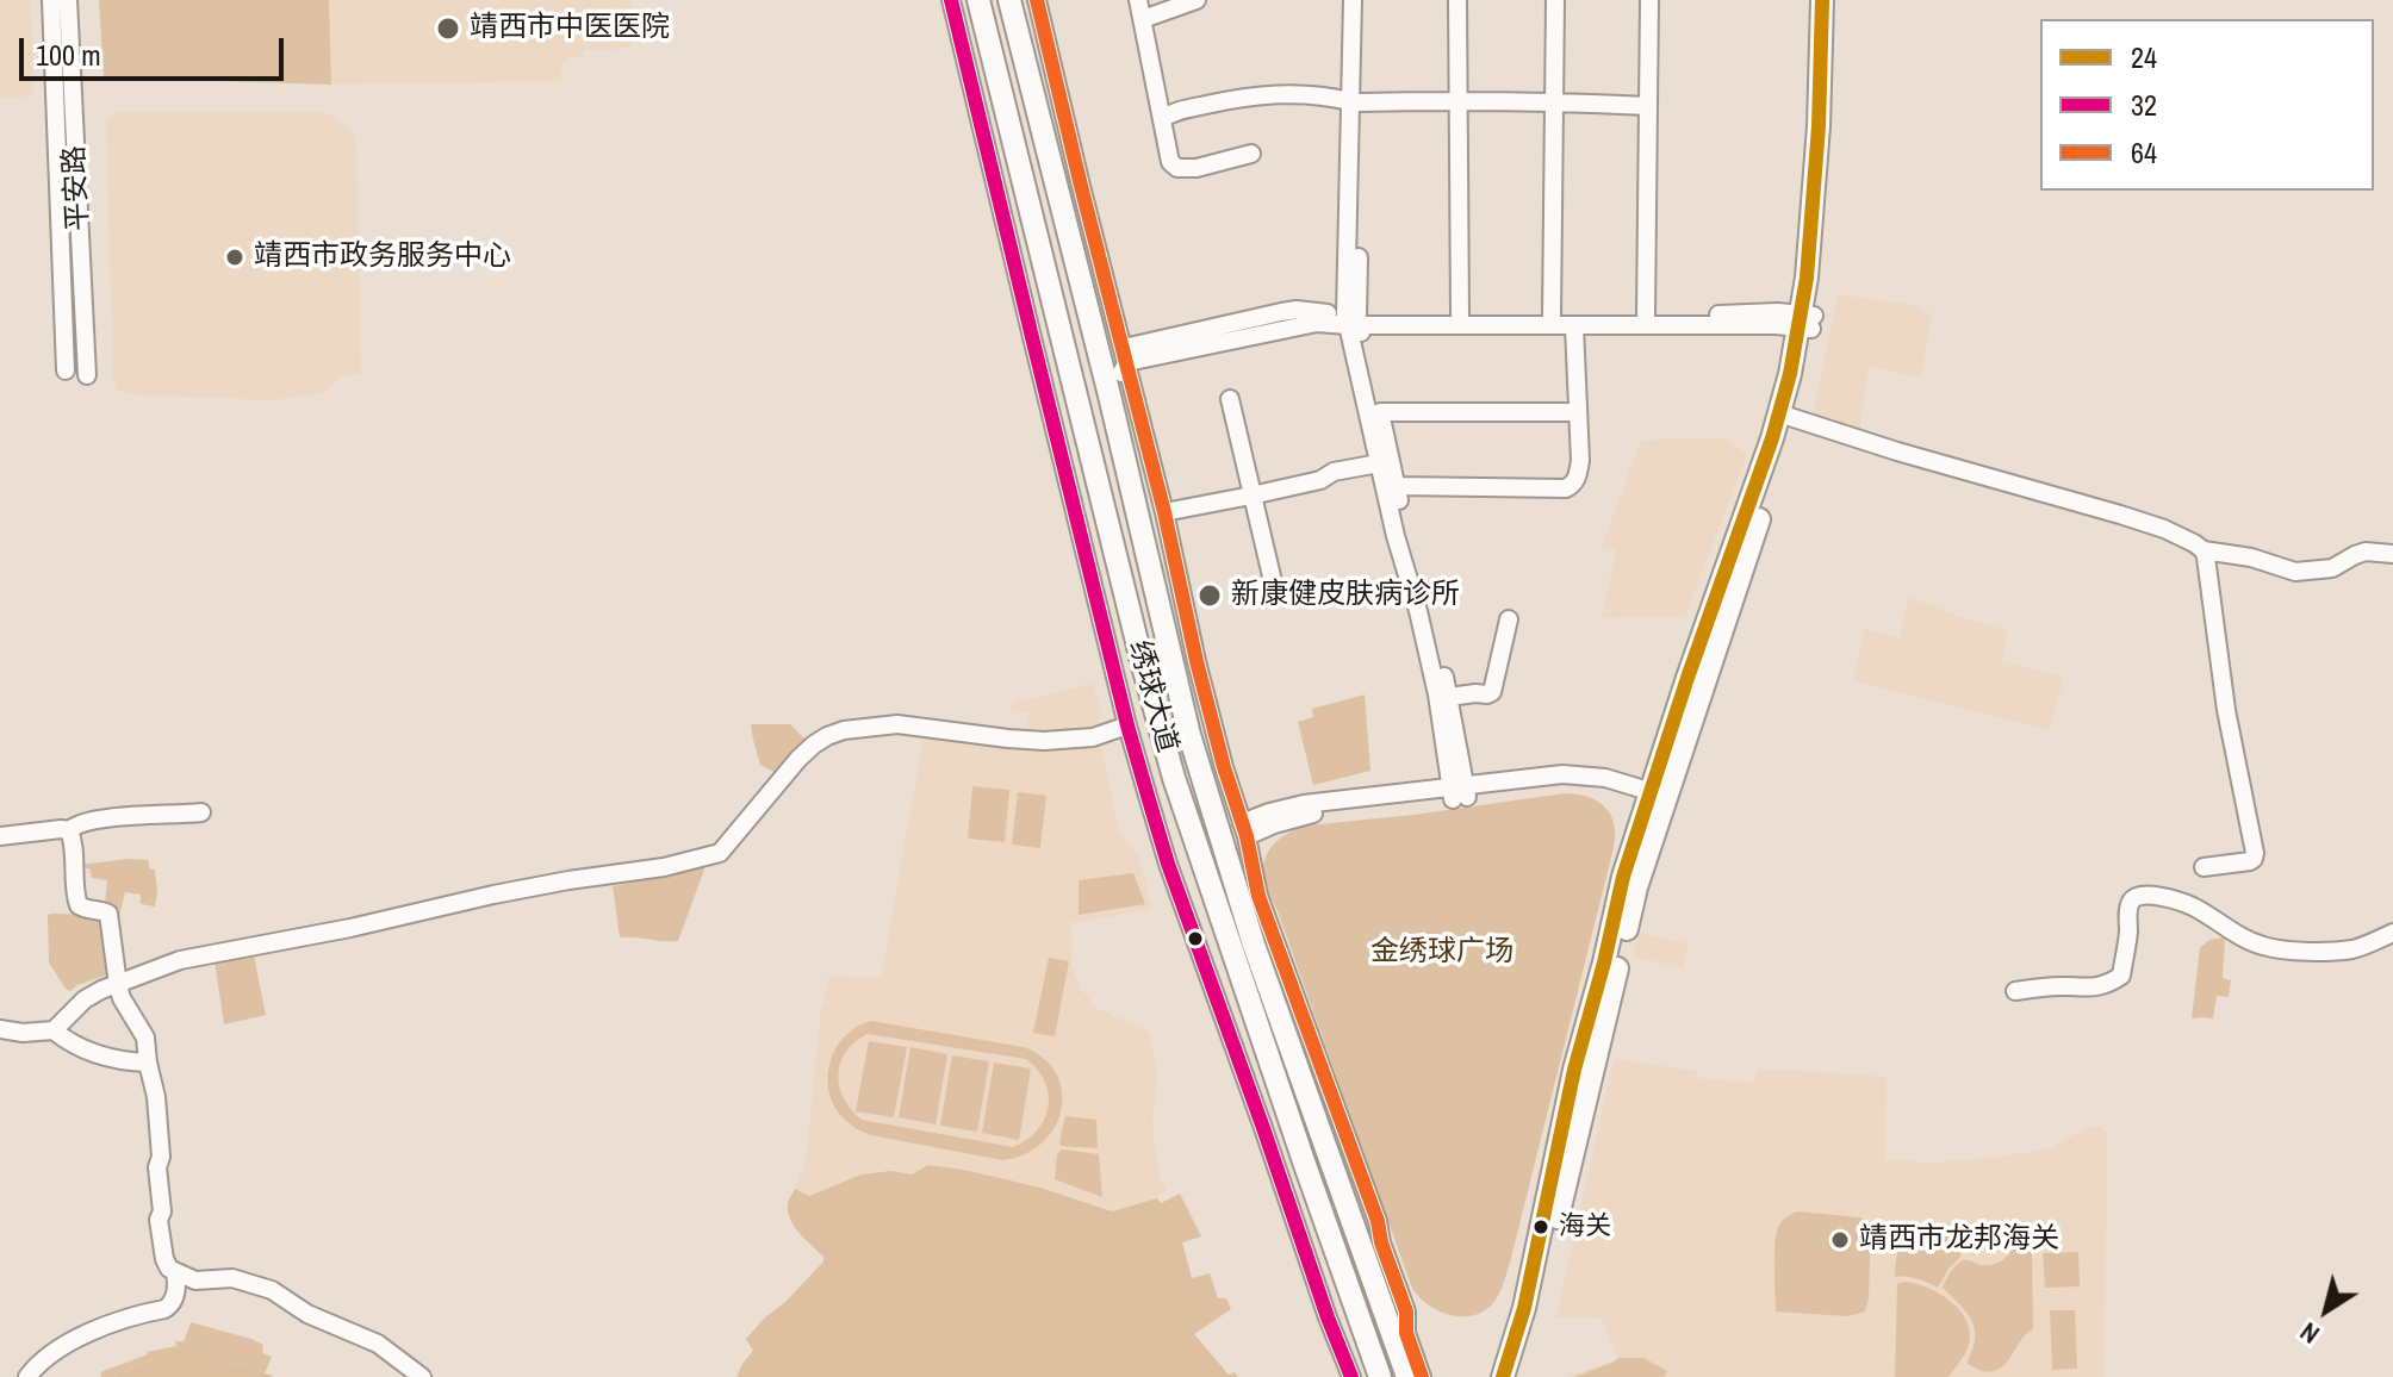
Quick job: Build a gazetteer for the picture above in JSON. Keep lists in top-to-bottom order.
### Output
{
  "streets": {
    "main road": ["绣球大道"],
    "street": ["平安路"]
  },
  "parks": ["金绣球广场"],
  "places": [
    "靖西市中医医院",
    "靖西市政务服务中心",
    "新康健皮肤病诊所",
    "海关",
    "靖西市龙邦海关"
  ],
  "lines": ["transit line 24", "transit line 32", "transit line 64"],
  "legend": ["24", "32", "64"],
  "scale_bar": "100 m",
  "north": "bottom left"
}
